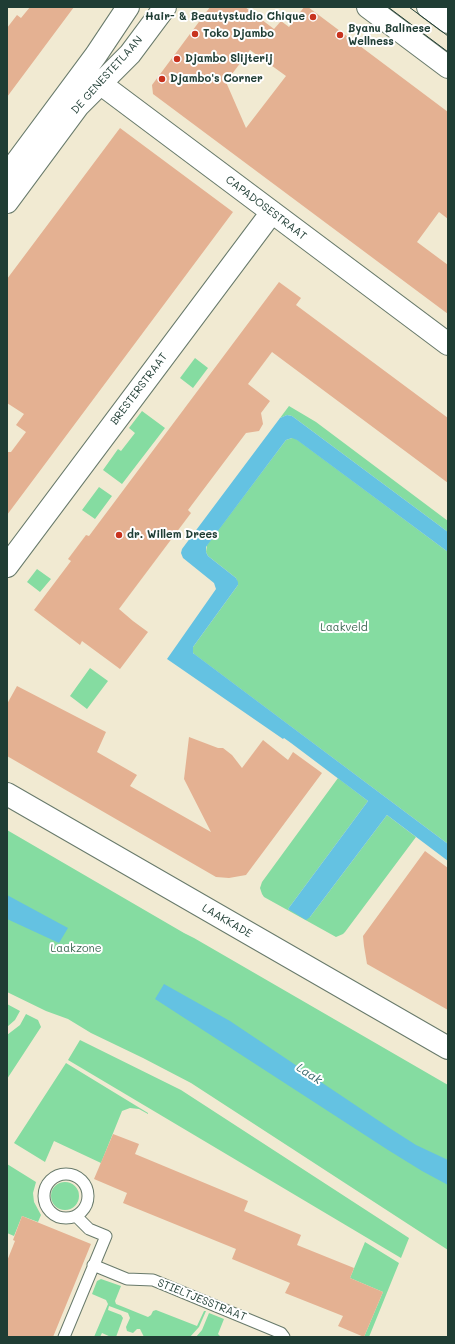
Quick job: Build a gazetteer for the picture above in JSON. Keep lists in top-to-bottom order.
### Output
{
  "streets": {
    "street": [
      "DE GENESTETLAAN",
      "CAPADOSESTRAAT",
      "BRESTERSTRAAT",
      "LAAKKADE"
    ],
    "lane": ["STIELTJESSTRAAT"]
  },
  "crossings": [
    ["DE GENESTETLAAN", "CAPADOSESTRAAT"],
    ["CAPADOSESTRAAT", "BRESTERSTRAAT"]
  ],
  "water": ["Laak"],
  "parks": ["Laakveld", "Laakzone"],
  "places": [
    "Hair- & Beautystudio Chique",
    "Toko Djambo",
    "Byanu Balinese Wellness",
    "Djambo Slijterij",
    "Djambo's Corner",
    "dr. Willem Drees"
  ]
}
